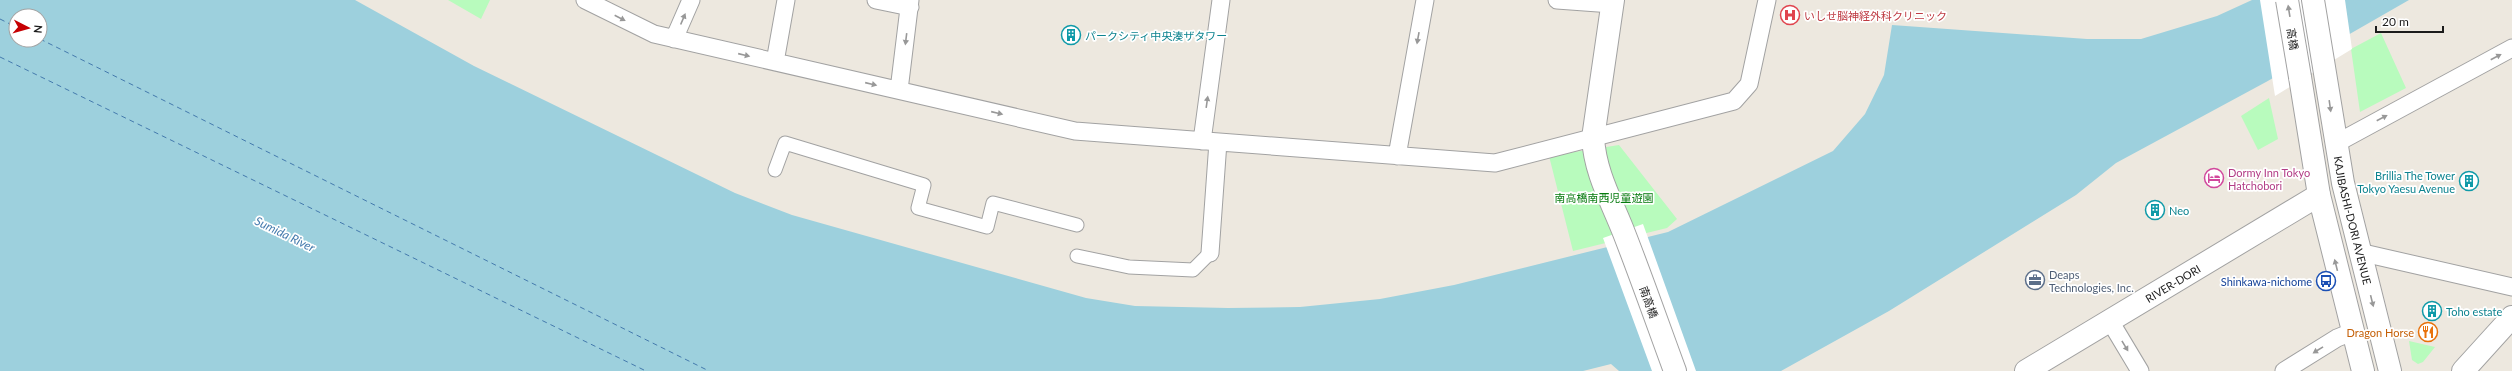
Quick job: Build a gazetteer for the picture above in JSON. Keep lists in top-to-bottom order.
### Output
{
  "streets": {
    "street": [
      "高橋",
      "KAJIBASHI-DORI AVENUE",
      "RIVER-DORI",
      "南高橋"
    ]
  },
  "crossings": [
    ["高橋", "RIVER-DORI"]
  ],
  "one_way": ["高橋"],
  "water": ["Sumida River"],
  "parks": ["南高橋南西児童遊園"],
  "places": {
    "hospital": ["いしせ脳神経外科クリニック"],
    "building": [
      "パークシティ中央湊ザタワー",
      "Brillia The Tower Tokyo Yaesu Avenue",
      "Neo",
      "Toho estate"
    ],
    "hotel": ["Dormy Inn Tokyo Hatchobori"],
    "office": ["Deaps Technologies, Inc."],
    "bus stop": ["Shinkawa-nichome"],
    "restaurant": ["Dragon Horse"]
  },
  "scale_bar": "20 m",
  "north": "right"
}
